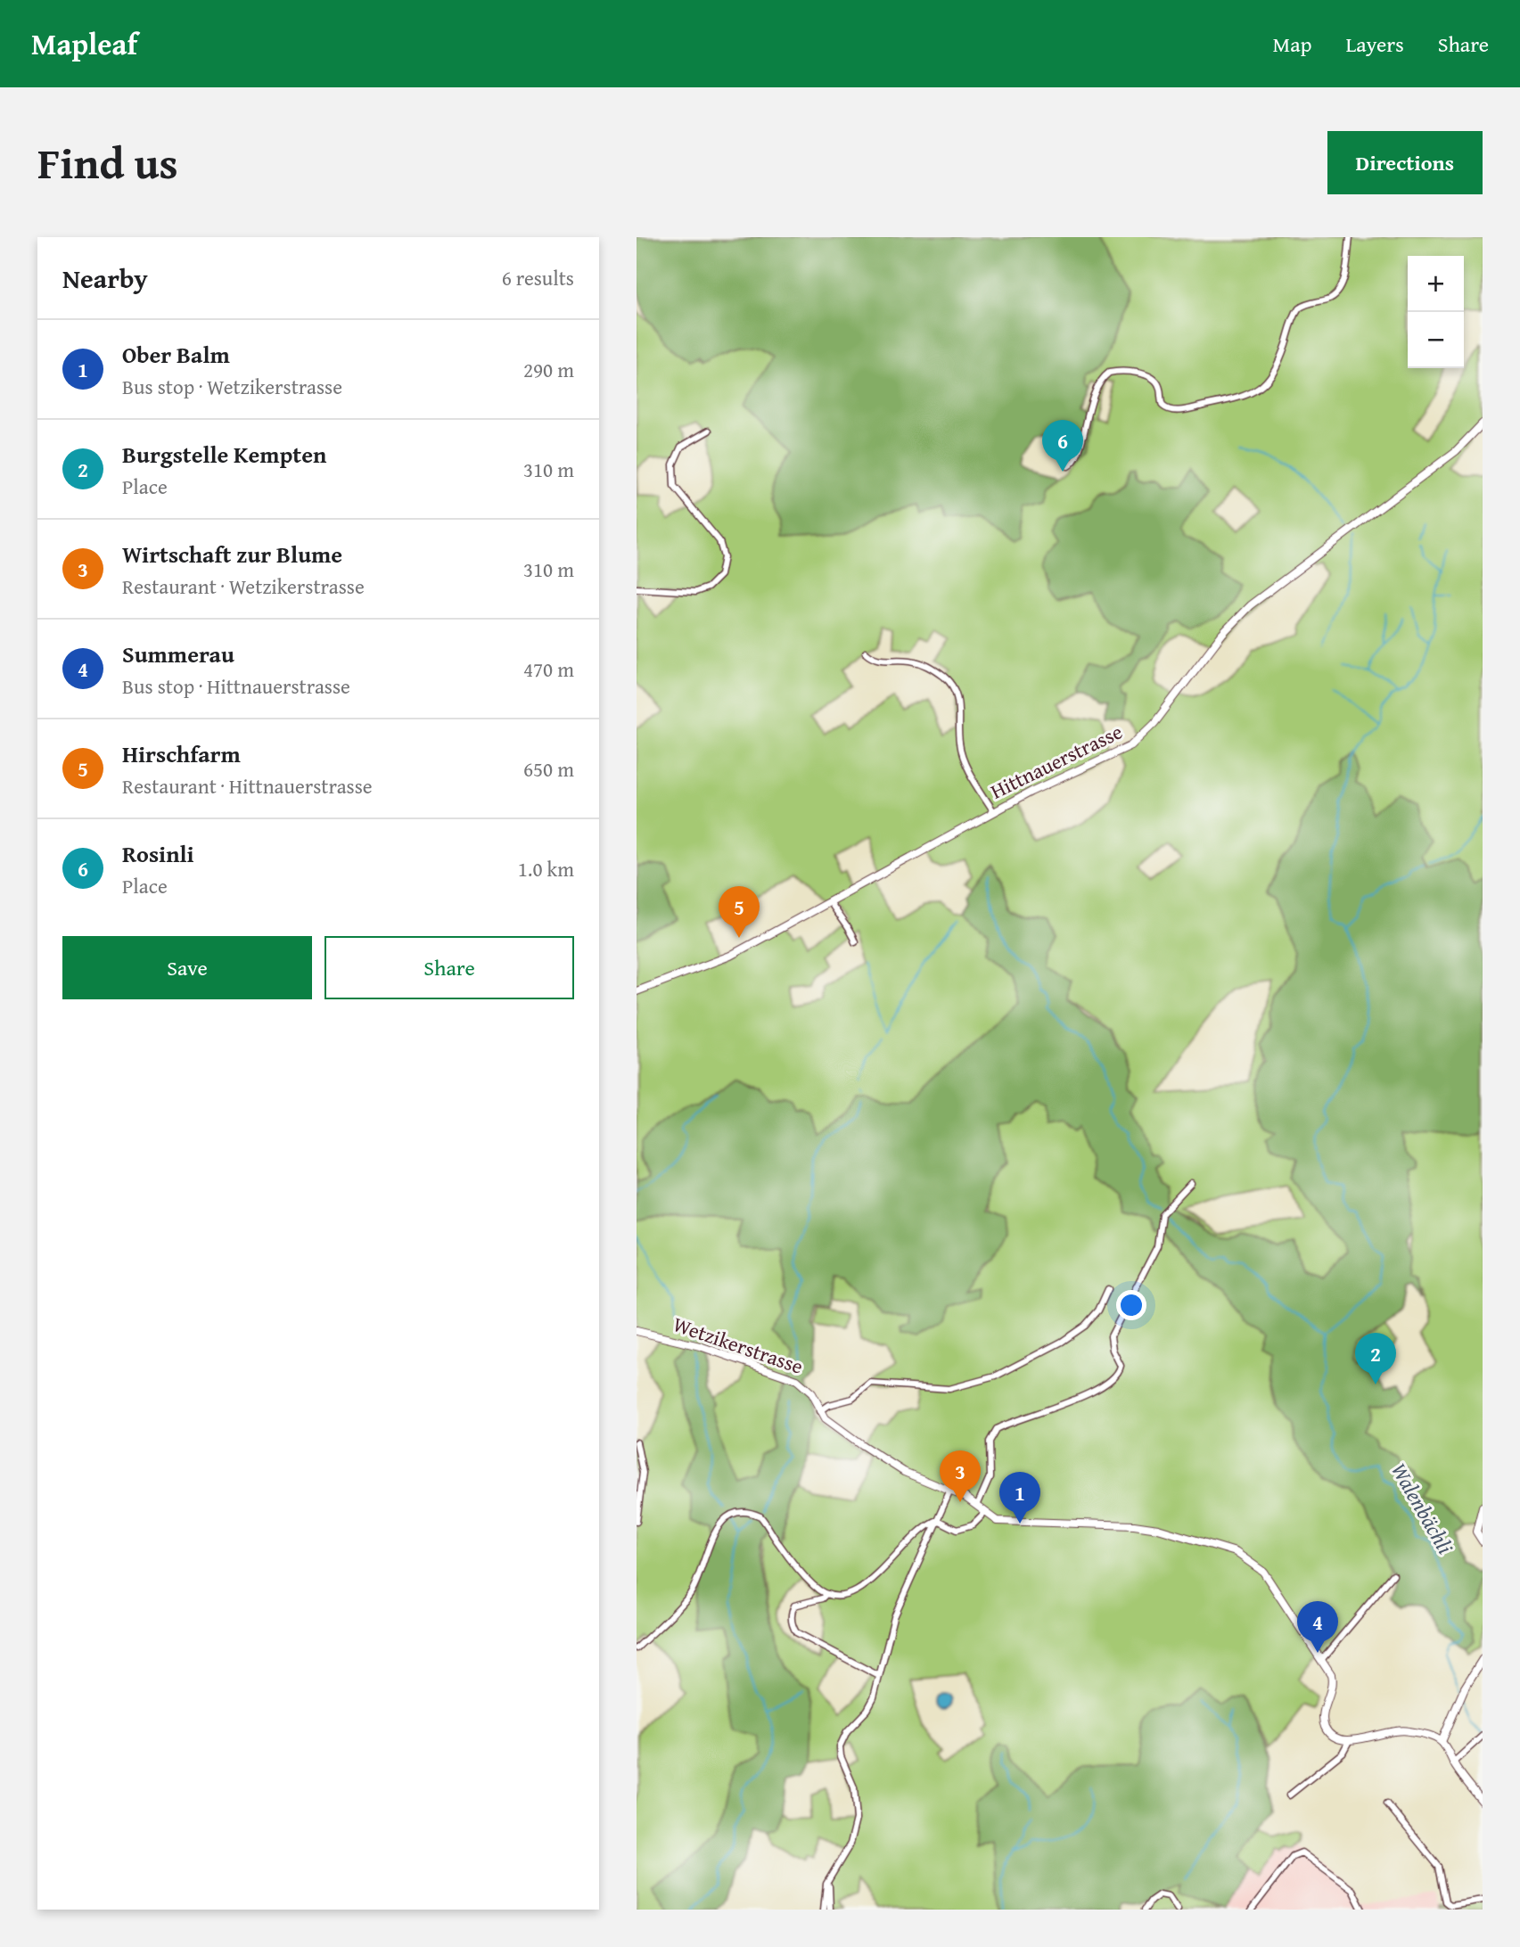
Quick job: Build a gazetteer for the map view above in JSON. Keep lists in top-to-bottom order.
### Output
{
  "streets": {
    "street": ["Hittnauerstrasse", "Wetzikerstrasse"]
  },
  "water": ["Walenbächli"],
  "page": {
    "header": "Mapleaf",
    "nav": ["Map", "Layers", "Share"],
    "title": "Find us",
    "buttons": [
      "Directions",
      ["Save", "Share"]
    ],
    "heading": ["Nearby", "6 results"],
    "map_buttons": ["+", "−"],
    "list": [
      {
        "mark": "1",
        "name": "Ober Balm",
        "note": "Bus stop · Wetzikerstrasse",
        "value": "290 m"
      },
      {
        "mark": "2",
        "name": "Burgstelle Kempten",
        "note": "Place",
        "value": "310 m"
      },
      {
        "mark": "3",
        "name": "Wirtschaft zur Blume",
        "note": "Restaurant · Wetzikerstrasse",
        "value": "310 m"
      },
      {
        "mark": "4",
        "name": "Summerau",
        "note": "Bus stop · Hittnauerstrasse",
        "value": "470 m"
      },
      {
        "mark": "5",
        "name": "Hirschfarm",
        "note": "Restaurant · Hittnauerstrasse",
        "value": "650 m"
      },
      {
        "mark": "6",
        "name": "Rosinli",
        "note": "Place",
        "value": "1.0 km"
      }
    ],
    "pins": [
      "6",
      "5",
      "2",
      "3",
      "1",
      "4"
    ]
  }
}
